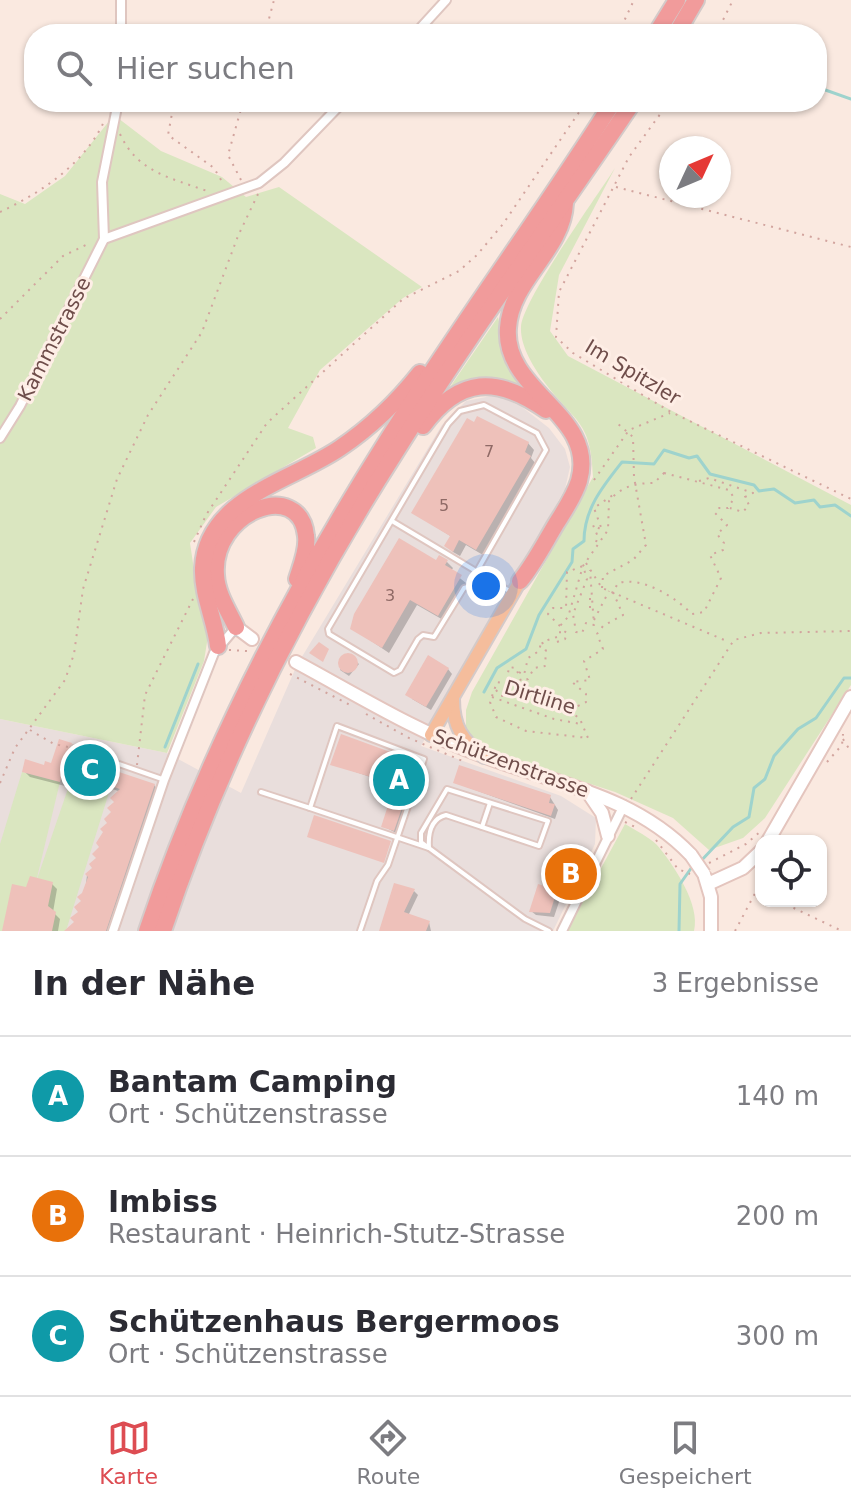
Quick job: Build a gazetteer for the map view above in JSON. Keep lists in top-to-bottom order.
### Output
{
  "streets": {
    "main road": ["Schützenstrasse"],
    "street": ["Kammstrasse"],
    "path": ["Im Spitzler", "Dirtline"]
  },
  "house_numbers": ["7", "5", "3"],
  "north": "top right",
  "page": {
    "search": "Hier suchen",
    "pins": ["C", "A", "B"],
    "heading": ["In der Nähe", "3 Ergebnisse"],
    "list": [
      {
        "mark": "A",
        "name": "Bantam Camping",
        "note": "Ort · Schützenstrasse",
        "value": "140 m"
      },
      {
        "mark": "B",
        "name": "Imbiss",
        "note": "Restaurant · Heinrich-Stutz-Strasse",
        "value": "200 m"
      },
      {
        "mark": "C",
        "name": "Schützenhaus Bergermoos",
        "note": "Ort · Schützenstrasse",
        "value": "300 m"
      }
    ],
    "nav": ["Karte", "Route", "Gespeichert"]
  }
}
